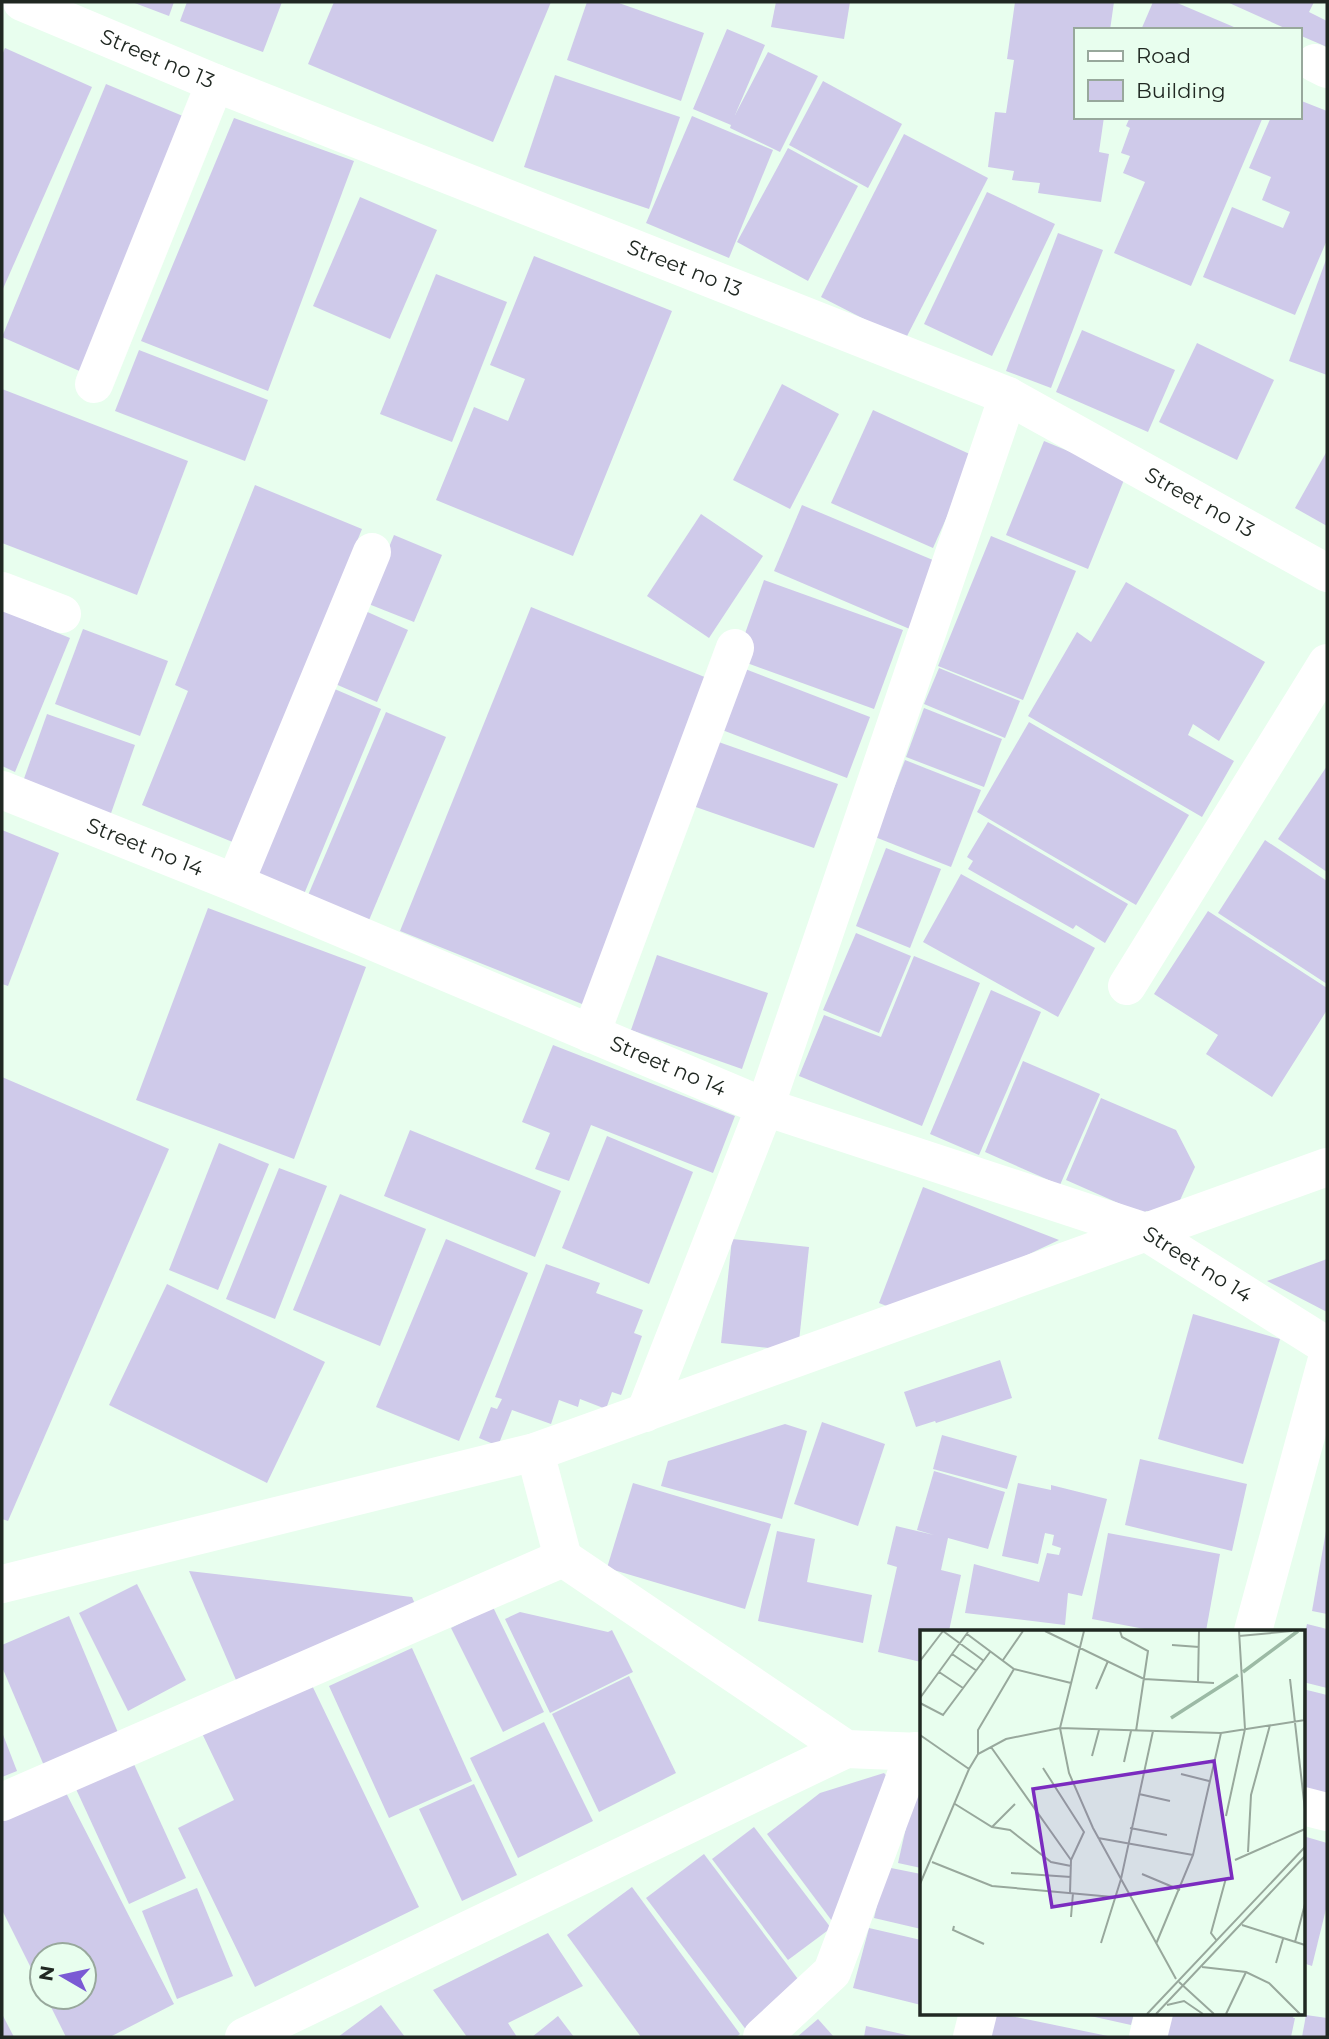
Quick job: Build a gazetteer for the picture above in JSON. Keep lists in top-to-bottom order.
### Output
{
  "streets": {
    "street": ["Street no 13", "Street no 14"]
  },
  "legend": ["Road", "Building"],
  "north": "left"
}
